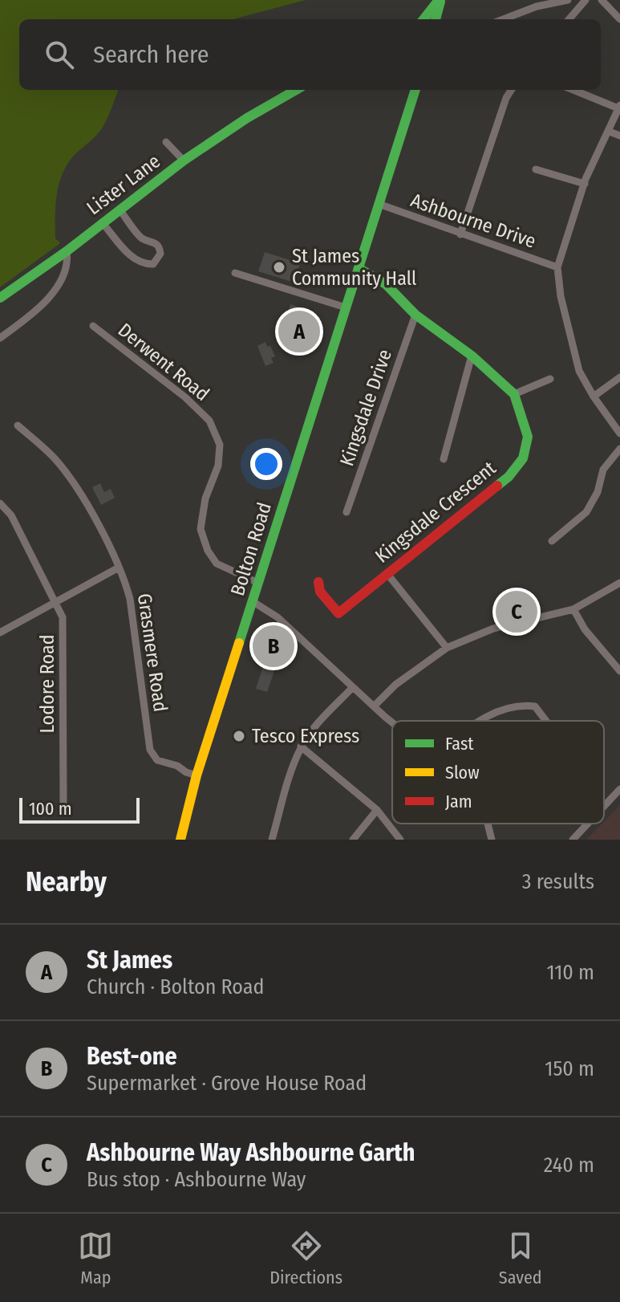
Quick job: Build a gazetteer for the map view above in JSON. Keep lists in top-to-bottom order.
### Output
{
  "streets": {
    "main road": ["Lister Lane", "Kingsdale Crescent", "Bolton Road"],
    "street": [
      "Ashbourne Drive",
      "Derwent Road",
      "Kingsdale Drive",
      "Grasmere Road",
      "Lodore Road"
    ]
  },
  "crossings": [
    ["Ashbourne Drive", "Bolton Road"],
    ["Derwent Road", "Bolton Road"],
    ["Kingsdale Drive", "Kingsdale Crescent"],
    ["Kingsdale Crescent", "Bolton Road"],
    ["Bolton Road", "Grasmere Road"]
  ],
  "places": ["St James Community Hall", "Tesco Express"],
  "legend": ["Fast", "Slow", "Jam"],
  "scale_bar": "100 m",
  "page": {
    "search": "Search here",
    "pins": ["A", "C", "B"],
    "scale": "100 m",
    "heading": ["Nearby", "3 results"],
    "list": [
      {
        "mark": "A",
        "name": "St James",
        "note": "Church · Bolton Road",
        "value": "110 m"
      },
      {
        "mark": "B",
        "name": "Best-one",
        "note": "Supermarket · Grove House Road",
        "value": "150 m"
      },
      {
        "mark": "C",
        "name": "Ashbourne Way Ashbourne Garth",
        "note": "Bus stop · Ashbourne Way",
        "value": "240 m"
      }
    ],
    "nav": ["Map", "Directions", "Saved"]
  }
}
